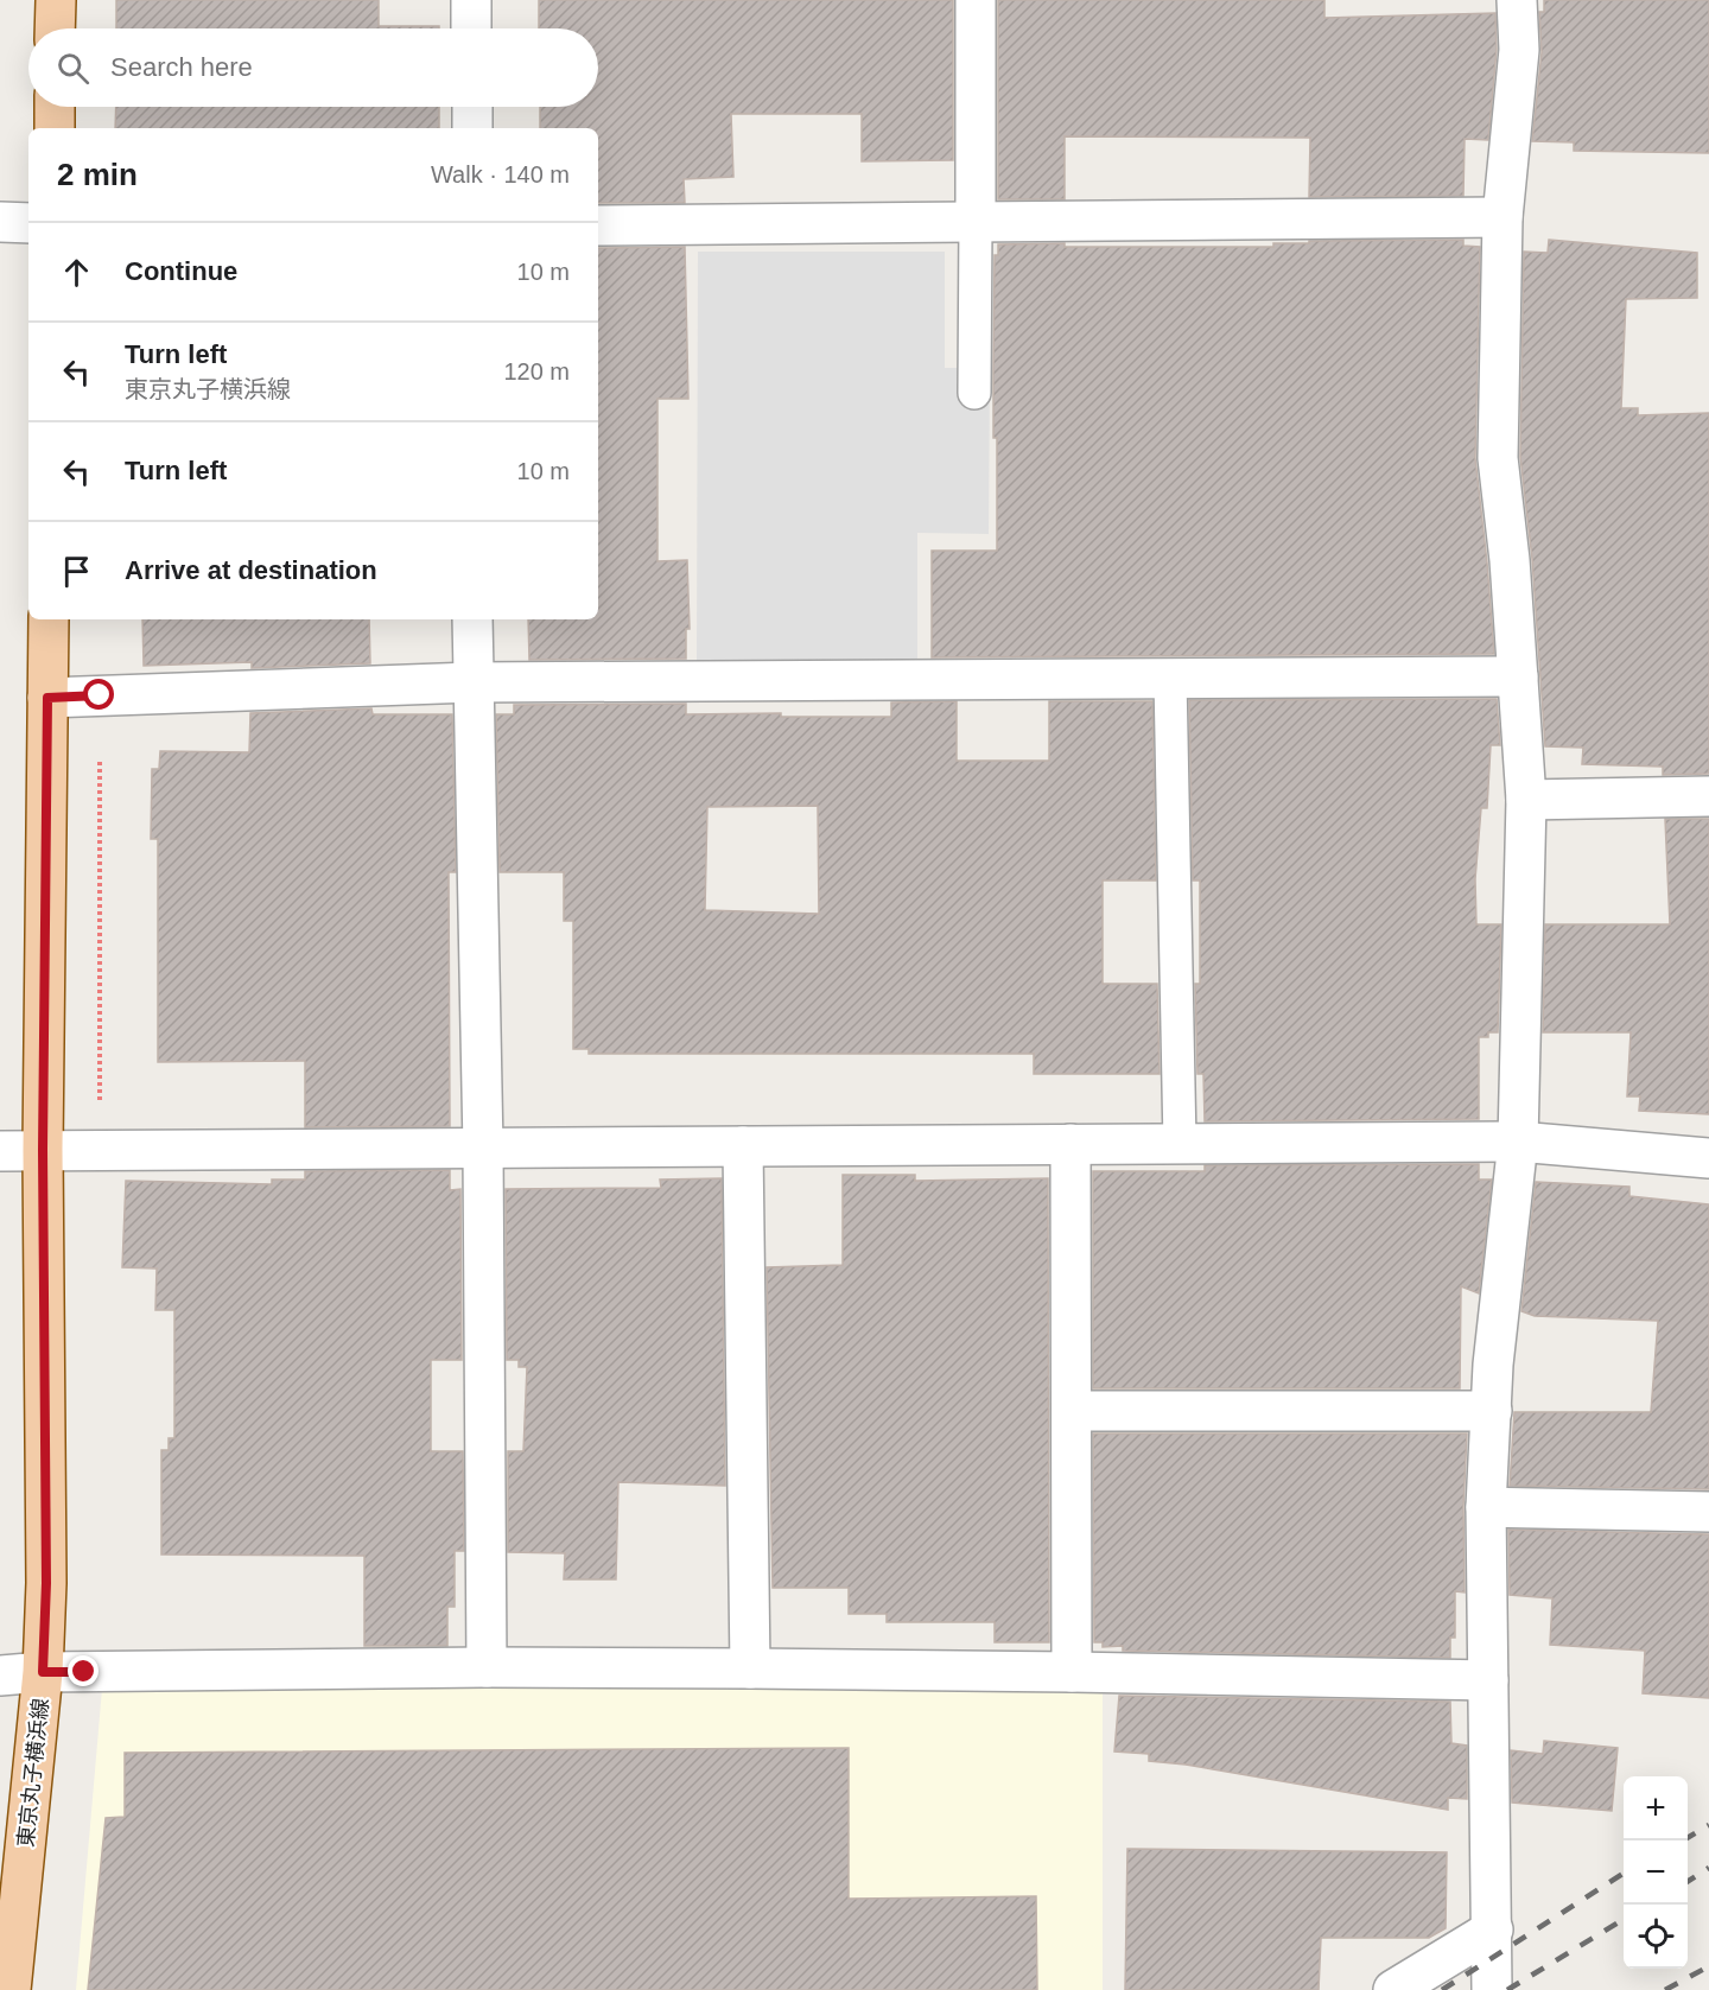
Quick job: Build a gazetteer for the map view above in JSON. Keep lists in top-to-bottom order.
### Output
{
  "streets": {
    "main road": ["東京丸子横浜線"]
  },
  "page": {
    "search": "Search here",
    "heading": ["2 min", "Walk · 140 m"],
    "list": [
      ["Continue", "10 m"],
      ["Turn left", "東京丸子横浜線", "120 m"],
      ["Turn left", "10 m"],
      "Arrive at destination"
    ],
    "map_buttons": ["+", "−"]
  }
}
